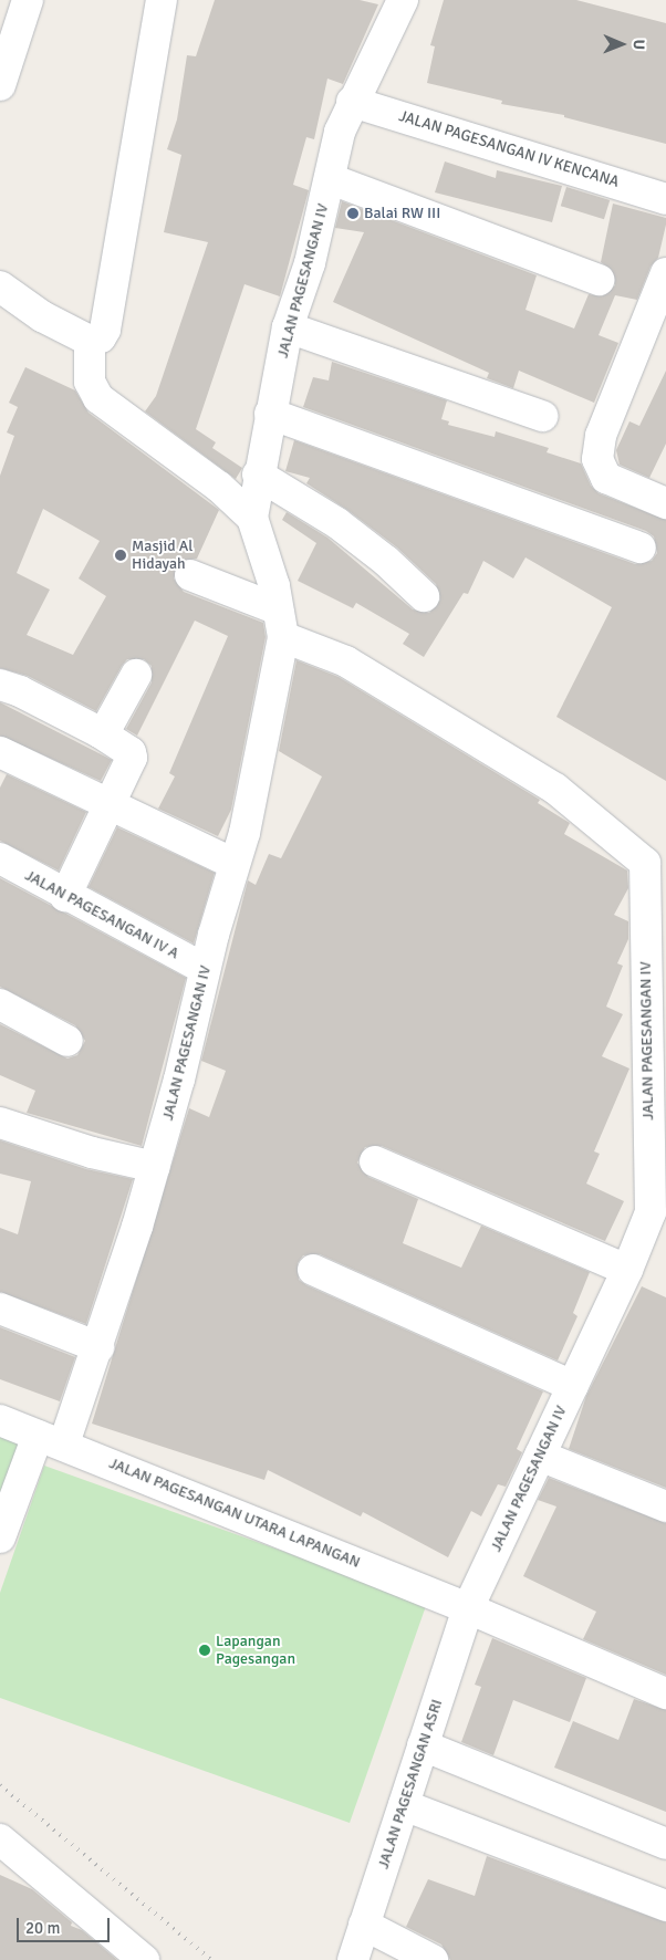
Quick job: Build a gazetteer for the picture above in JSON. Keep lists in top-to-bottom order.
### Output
{
  "streets": {
    "street": [
      "JALAN PAGESANGAN IV KENCANA",
      "JALAN PAGESANGAN IV",
      "JALAN PAGESANGAN IV A",
      "JALAN PAGESANGAN UTARA LAPANGAN",
      "JALAN PAGESANGAN ASRI"
    ]
  },
  "crossings": [
    ["JALAN PAGESANGAN IV KENCANA", "JALAN PAGESANGAN IV"],
    ["JALAN PAGESANGAN IV", "JALAN PAGESANGAN IV A"],
    ["JALAN PAGESANGAN IV", "JALAN PAGESANGAN UTARA LAPANGAN"],
    ["JALAN PAGESANGAN IV", "JALAN PAGESANGAN ASRI"],
    ["JALAN PAGESANGAN UTARA LAPANGAN", "JALAN PAGESANGAN ASRI"]
  ],
  "places": ["Balai RW III", "Masjid Al Hidayah", "Lapangan Pagesangan"],
  "scale_bar": "20 m",
  "north": "right"
}
